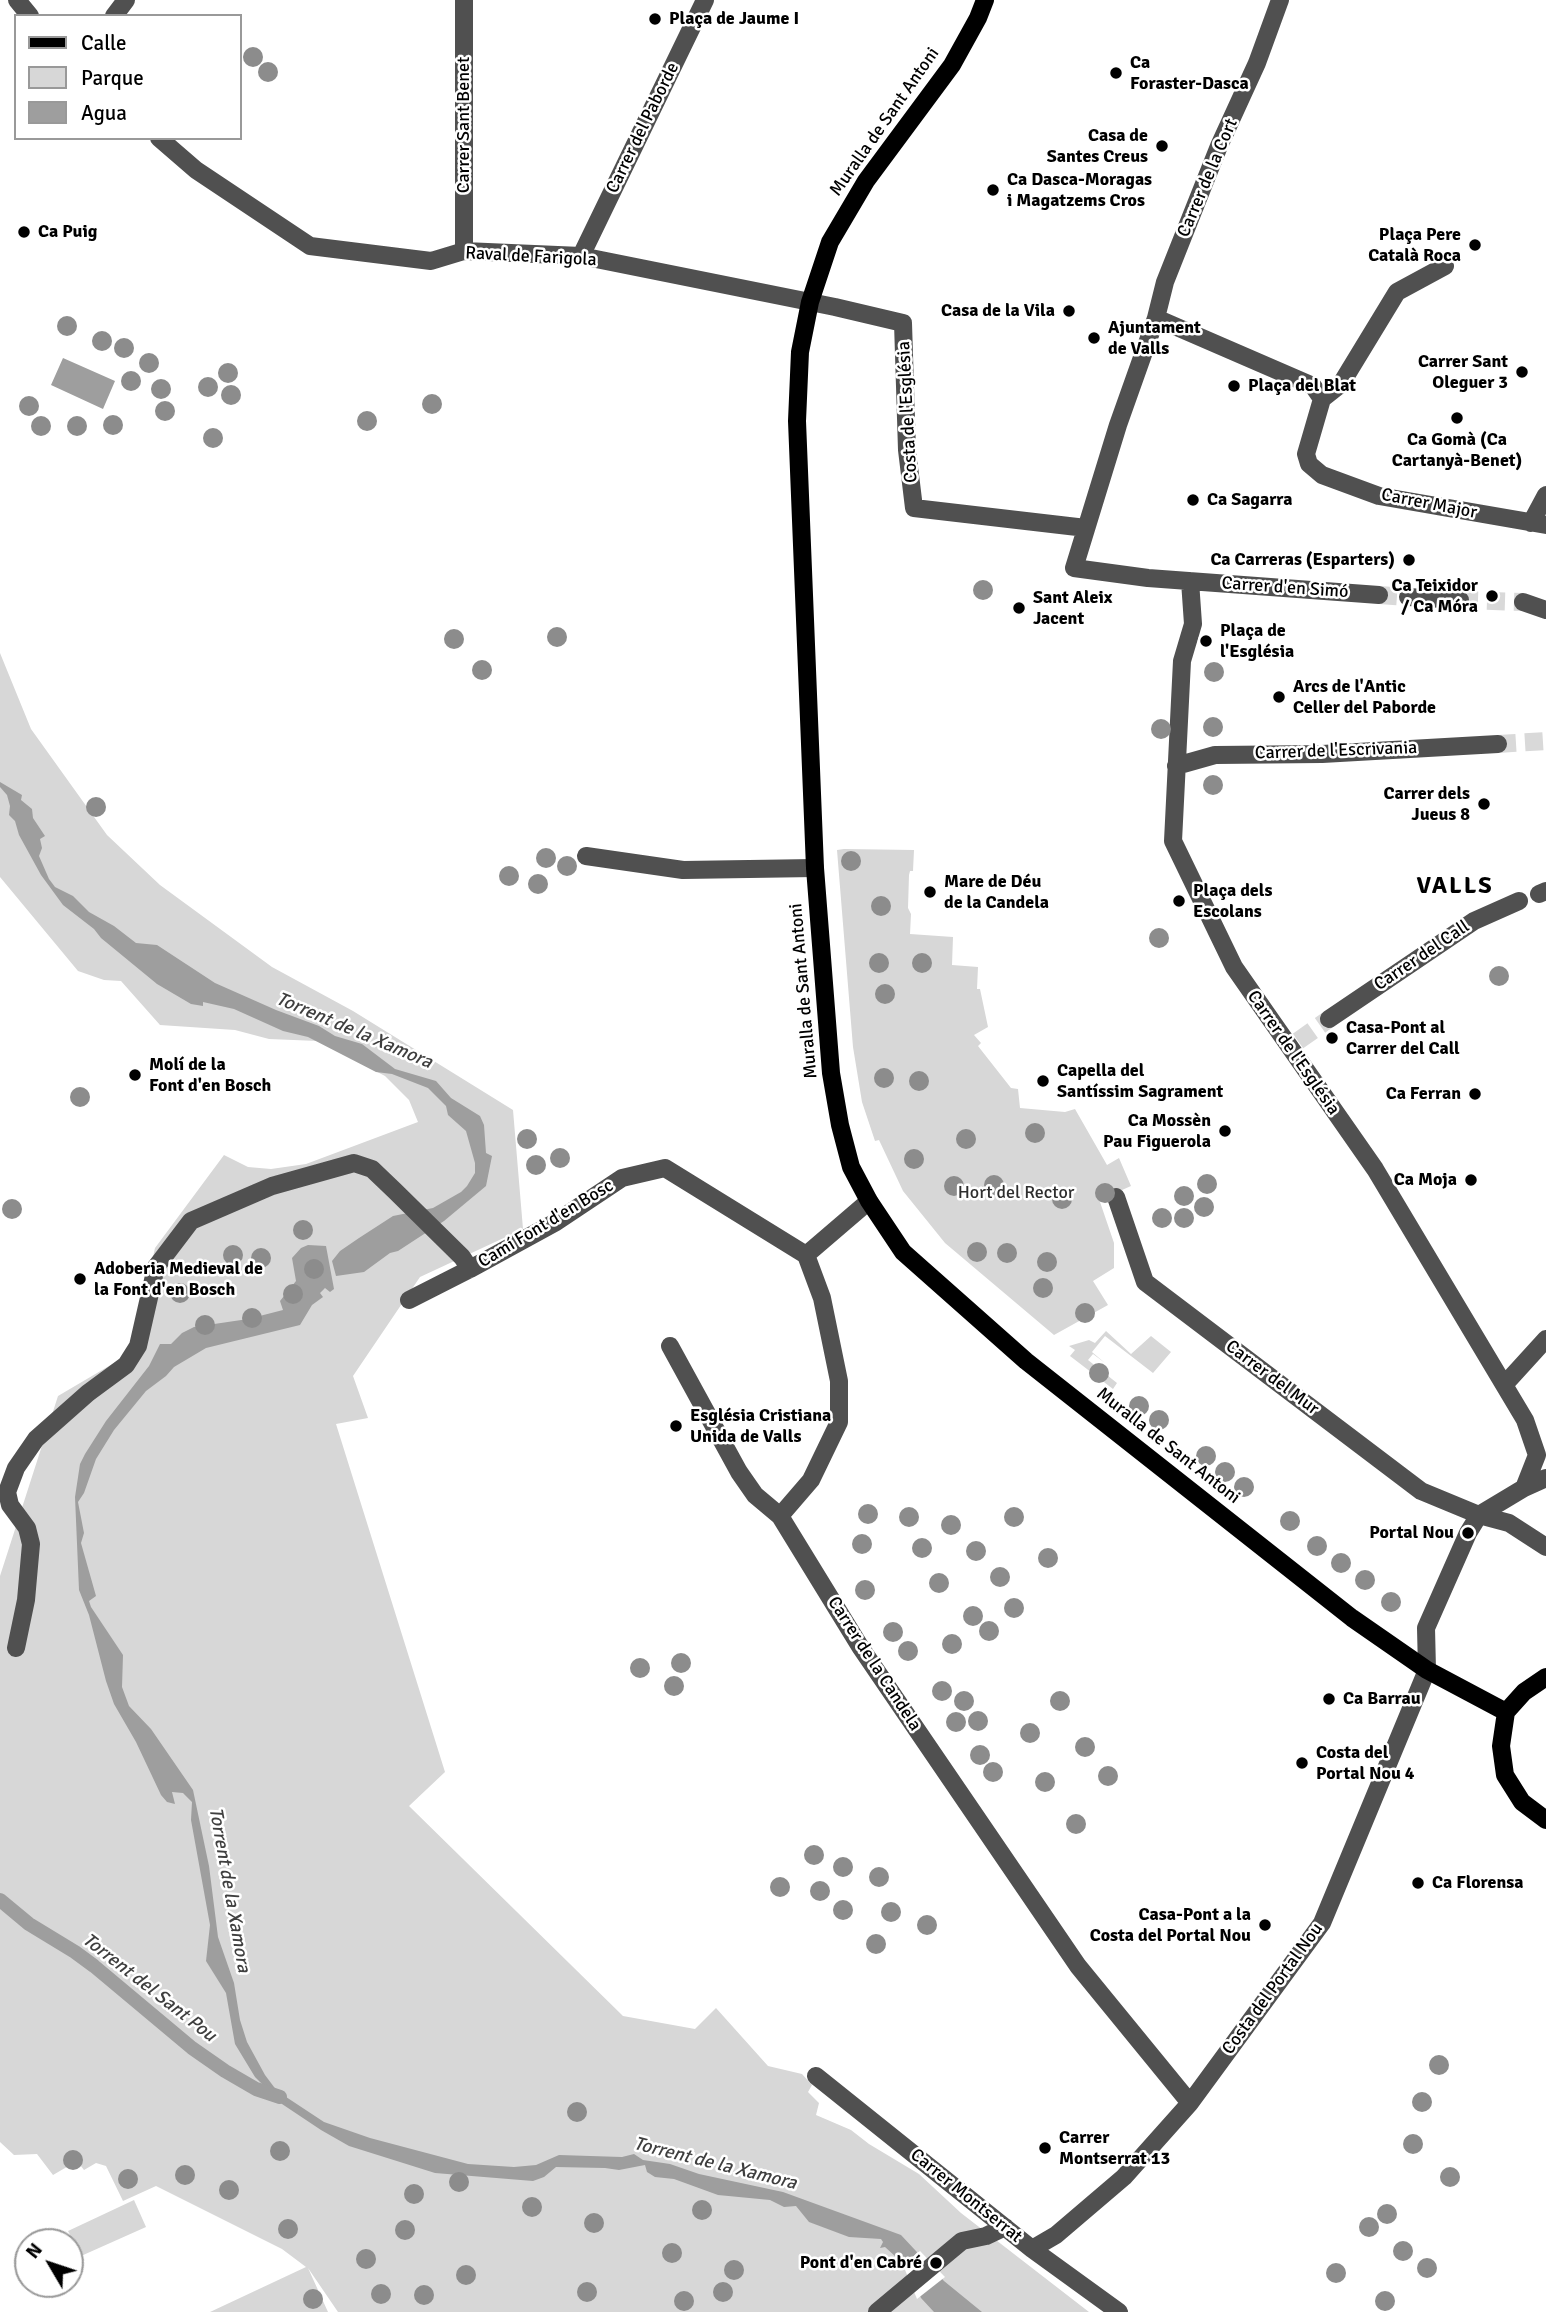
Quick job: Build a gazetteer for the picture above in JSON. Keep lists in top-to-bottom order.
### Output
{
  "streets": {
    "main road": ["Muralla de Sant Antoni"],
    "street": [
      "Carrer Sant Benet",
      "Carrer del Paborde",
      "Carrer de la Cort",
      "Raval de Farigola",
      "Costa de l'Església",
      "Carrer Major",
      "Carrer d'en Simó",
      "Carrer de l'Escrivania",
      "Carrer del Call",
      "Carrer de l'Església",
      "Camí Font d'en Bosc",
      "Carrer del Mur",
      "Carrer de la Candela",
      "Costa del Portal Nou",
      "Carrer Montserrat"
    ]
  },
  "crossings": [
    ["Muralla de Sant Antoni", "Raval de Farigola"],
    ["Muralla de Sant Antoni", "Costa de l'Església"],
    ["Muralla de Sant Antoni", "Costa del Portal Nou"],
    ["Carrer Sant Benet", "Raval de Farigola"],
    ["Carrer del Paborde", "Raval de Farigola"],
    ["Raval de Farigola", "Costa de l'Església"],
    ["Carrer d'en Simó", "Carrer de l'Església"],
    ["Carrer de l'Escrivania", "Carrer de l'Església"],
    ["Carrer de la Candela", "Costa del Portal Nou"],
    ["Costa del Portal Nou", "Carrer Montserrat"]
  ],
  "districts": ["VALLS"],
  "water": ["Torrent de la Xamora", "Torrent del Sant Pou"],
  "parks": ["Hort del Rector"],
  "places": [
    "Plaça de Jaume I",
    "Ca Foraster-Dasca",
    "Casa de Santes Creus",
    "Ca Dasca-Moragas i Magatzems Cros",
    "Ca Puig",
    "Plaça Pere Català Roca",
    "Casa de la Vila",
    "Ajuntament de Valls",
    "Carrer Sant Oleguer 3",
    "Plaça del Blat",
    "Ca Gomà (Ca Cartanyà-Benet)",
    "Ca Sagarra",
    "Ca Carreras (Esparters)",
    "Ca Teixidor / Ca Móra",
    "Sant Aleix Jacent",
    "Plaça de l'Església",
    "Arcs de l'Antic Celler del Paborde",
    "Carrer dels Jueus 8",
    "Mare de Déu de la Candela",
    "Plaça dels Escolans",
    "Casa-Pont al Carrer del Call",
    "Molí de la Font d'en Bosch",
    "Capella del Santíssim Sagrament",
    "Ca Ferran",
    "Ca Mossèn Pau Figuerola",
    "Ca Moja",
    "Adoberia Medieval de la Font d'en Bosch",
    "Església Cristiana Unida de Valls",
    "Portal Nou",
    "Ca Barrau",
    "Costa del Portal Nou 4",
    "Ca Florensa",
    "Casa-Pont a la Costa del Portal Nou",
    "Carrer Montserrat 13",
    "Pont d'en Cabré"
  ],
  "legend": ["Calle", "Parque", "Agua"],
  "north": "top left"
}
